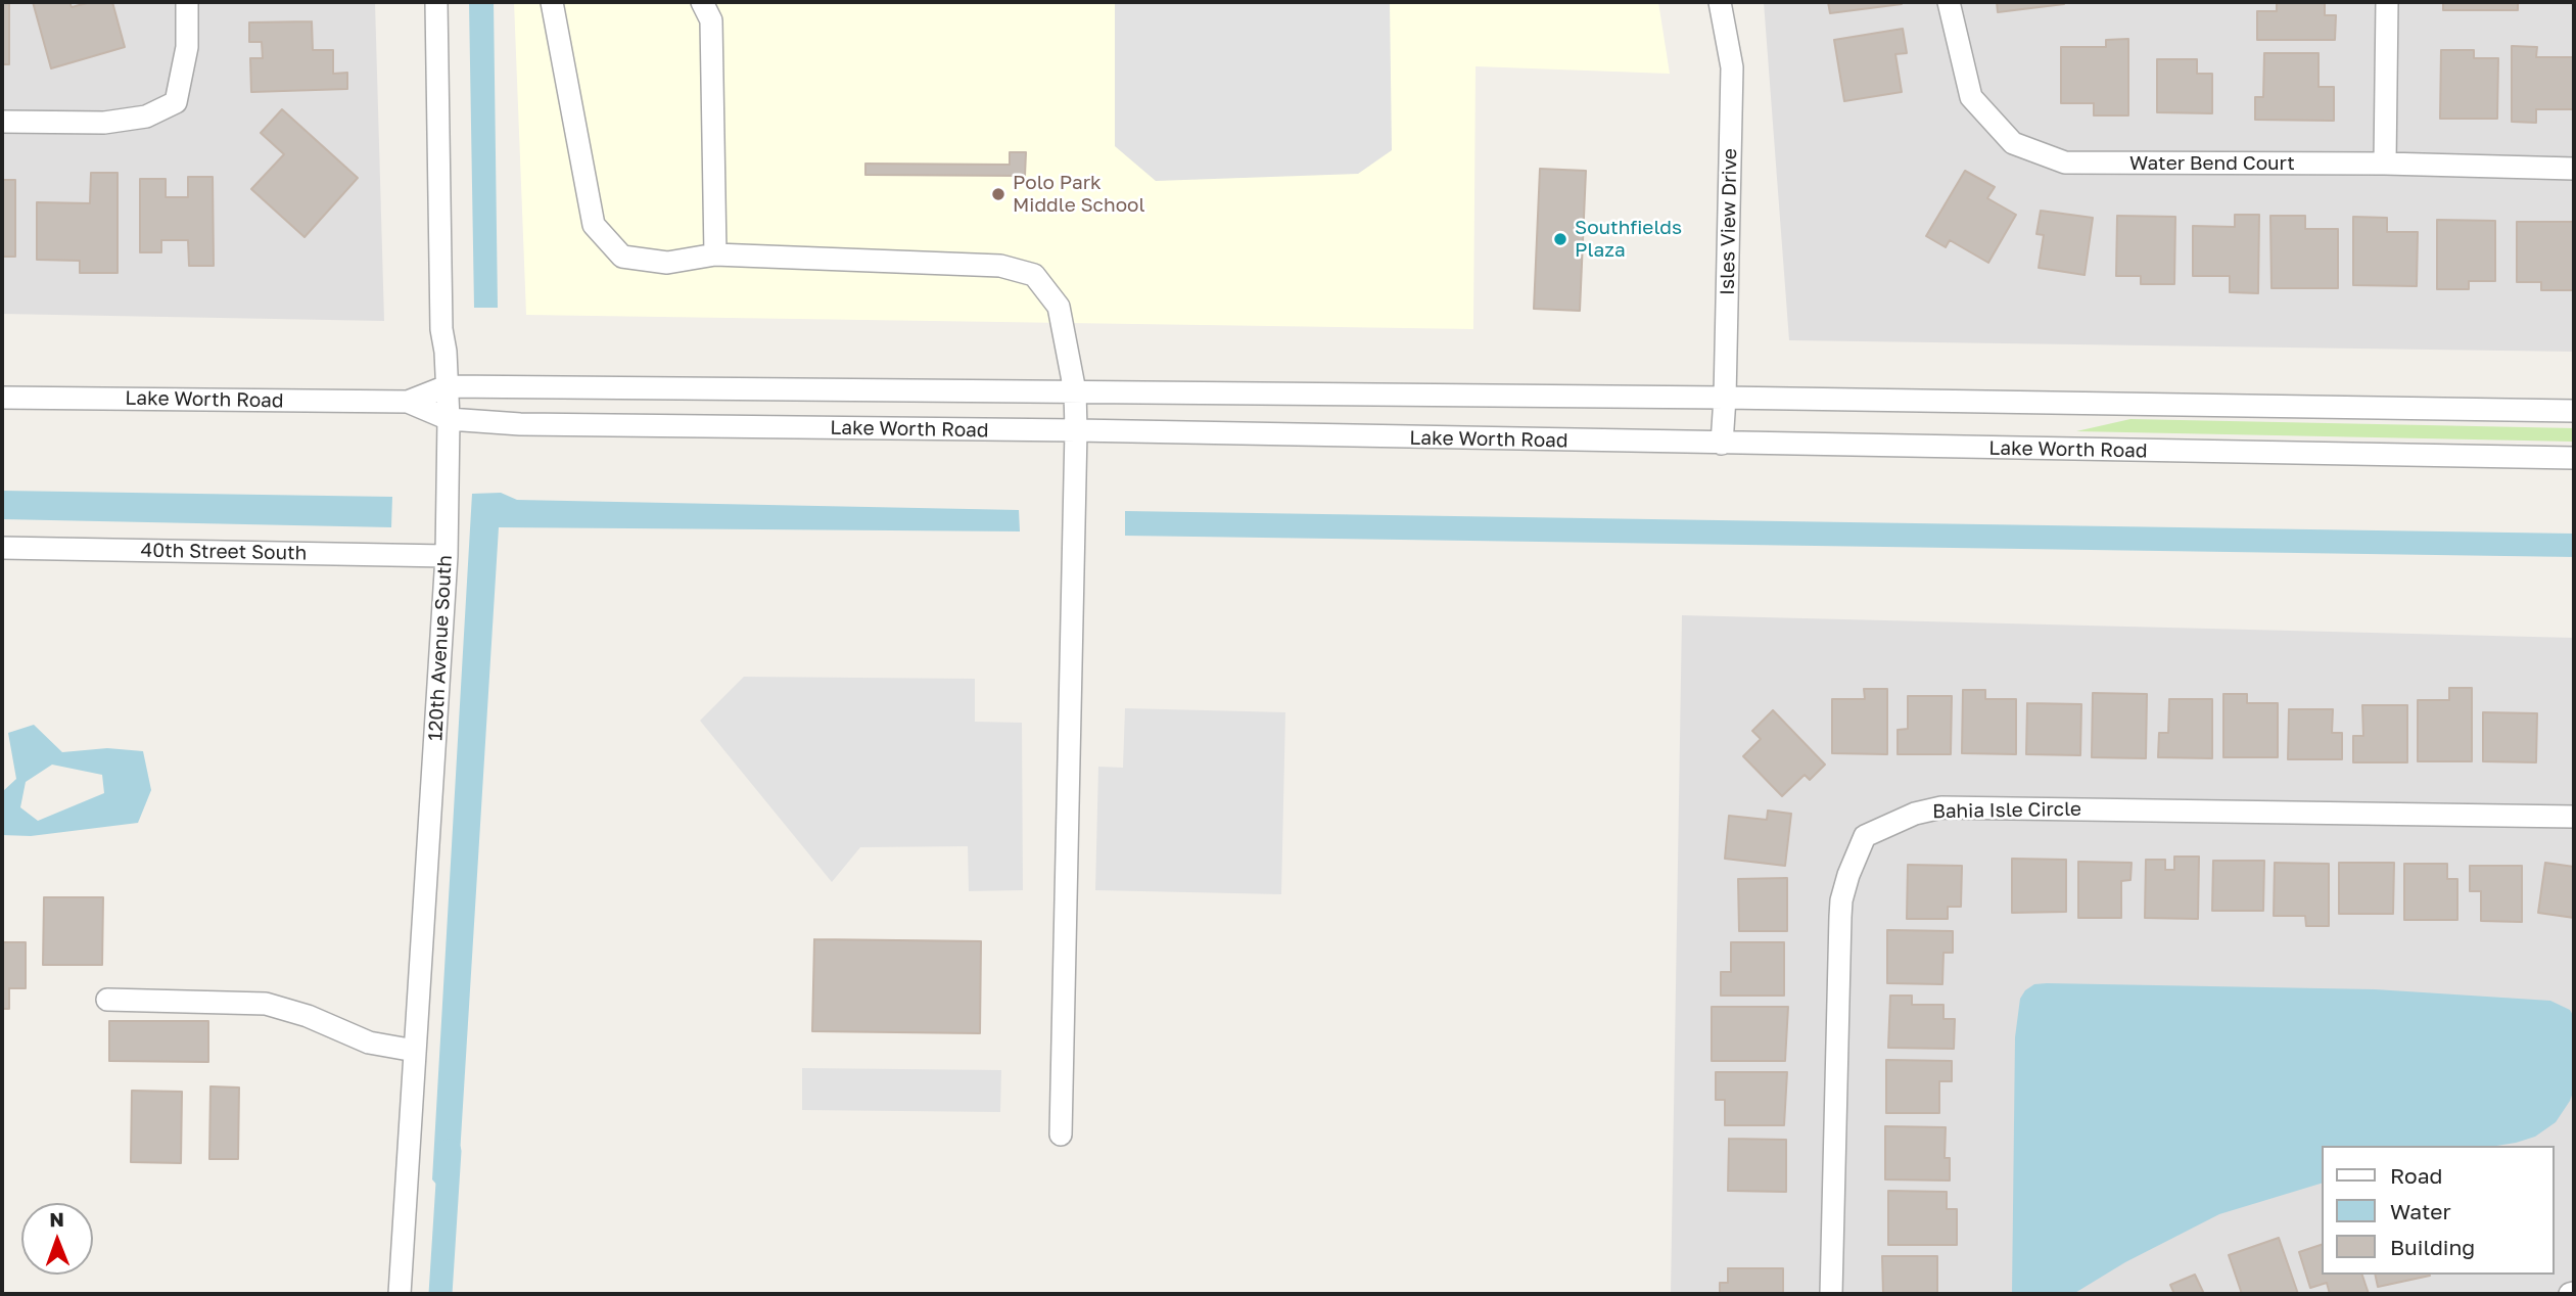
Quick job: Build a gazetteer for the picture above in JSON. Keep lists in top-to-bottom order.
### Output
{
  "streets": {
    "street": [
      "Water Bend Court",
      "Isles View Drive",
      "Lake Worth Road",
      "40th Street South",
      "120th Avenue South",
      "Bahia Isle Circle"
    ]
  },
  "crossings": [
    ["Isles View Drive", "Lake Worth Road"],
    ["Lake Worth Road", "120th Avenue South"],
    ["40th Street South", "120th Avenue South"]
  ],
  "places": ["Polo Park Middle School", "Southfields Plaza"],
  "legend": ["Road", "Water", "Building"],
  "north": "top"
}
